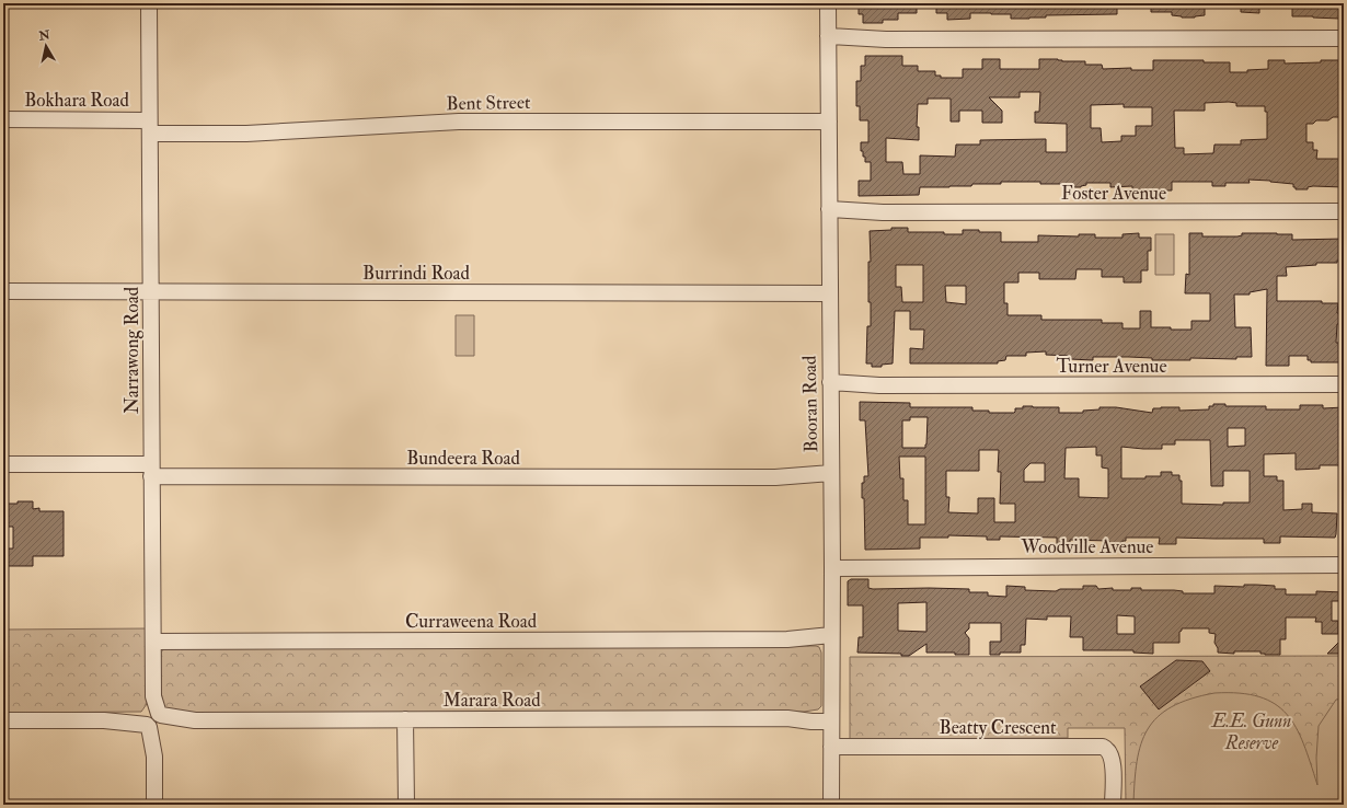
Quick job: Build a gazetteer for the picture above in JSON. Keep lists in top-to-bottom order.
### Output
{
  "streets": {
    "street": [
      "Bokhara Road",
      "Bent Street",
      "Foster Avenue",
      "Burrindi Road",
      "Narrawong Road",
      "Turner Avenue",
      "Booran Road",
      "Bundeera Road",
      "Woodville Avenue",
      "Curraweena Road",
      "Marara Road",
      "Beatty Crescent"
    ]
  },
  "crossings": [
    ["Bokhara Road", "Bent Street"],
    ["Bokhara Road", "Narrawong Road"],
    ["Bent Street", "Narrawong Road"],
    ["Bent Street", "Booran Road"],
    ["Foster Avenue", "Booran Road"],
    ["Burrindi Road", "Narrawong Road"],
    ["Burrindi Road", "Booran Road"],
    ["Narrawong Road", "Bundeera Road"],
    ["Narrawong Road", "Curraweena Road"],
    ["Narrawong Road", "Marara Road"],
    ["Turner Avenue", "Booran Road"],
    ["Booran Road", "Bundeera Road"],
    ["Booran Road", "Woodville Avenue"],
    ["Booran Road", "Curraweena Road"],
    ["Booran Road", "Marara Road"],
    ["Booran Road", "Beatty Crescent"]
  ],
  "parks": ["E.E. Gunn Reserve"],
  "north": "top"
}
